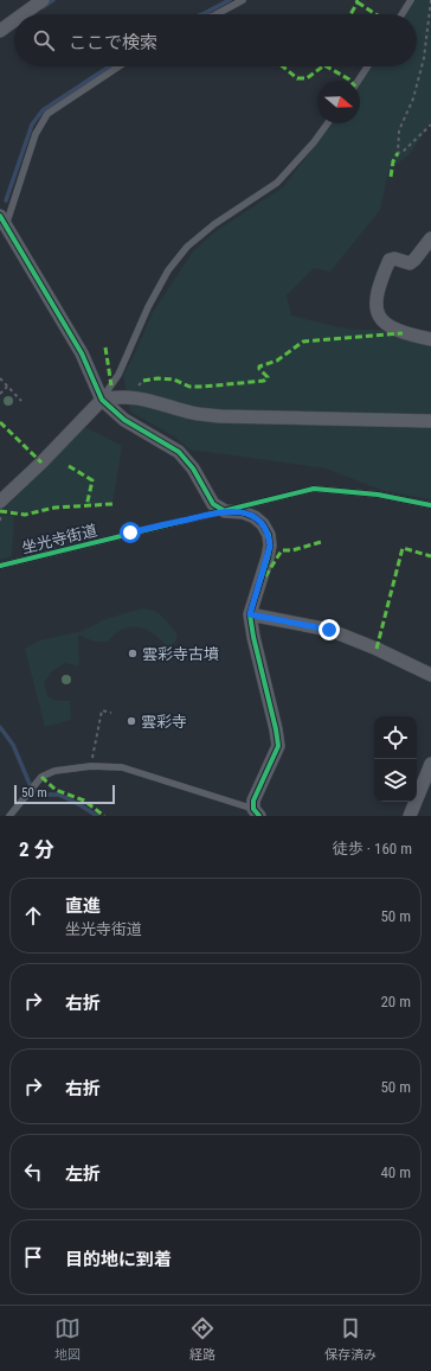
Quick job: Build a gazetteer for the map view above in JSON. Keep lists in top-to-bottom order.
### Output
{
  "streets": {
    "lane": ["坐光寺街道"]
  },
  "places": ["雲彩寺古墳", "雲彩寺"],
  "scale_bar": "50 m",
  "north": "right",
  "page": {
    "search": "ここで検索",
    "scale": "50 m",
    "heading": ["2 分", "徒歩 · 160 m"],
    "list": [
      ["直進", "坐光寺街道", "50 m"],
      ["右折", "20 m"],
      ["右折", "50 m"],
      ["左折", "40 m"],
      "目的地に到着"
    ],
    "nav": ["地図", "経路", "保存済み"]
  }
}
